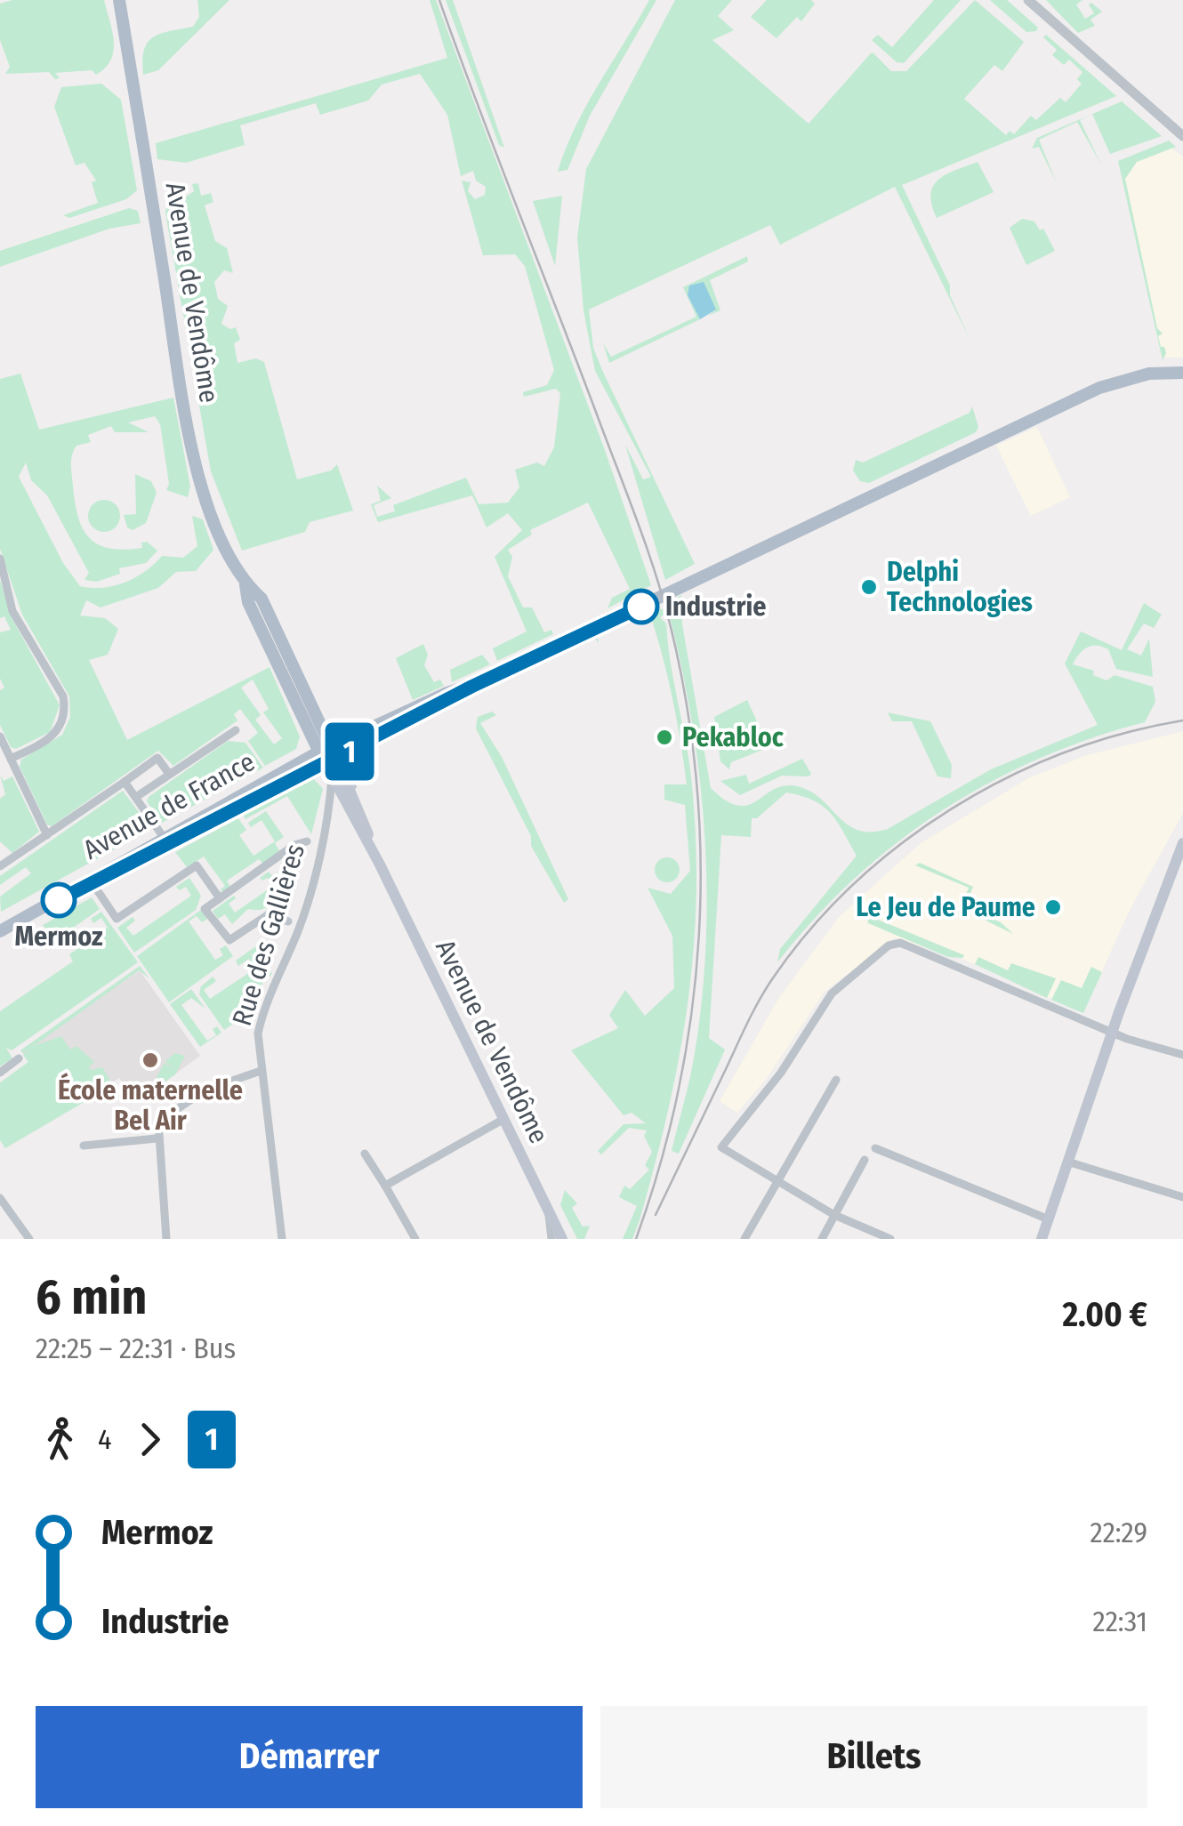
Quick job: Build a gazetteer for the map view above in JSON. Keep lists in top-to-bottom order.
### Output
{
  "streets": {
    "main road": ["Avenue de Vendôme", "Avenue de France"],
    "street": ["Rue des Gallières"]
  },
  "crossings": [
    ["Avenue de Vendôme", "Avenue de France"],
    ["Avenue de Vendôme", "Rue des Gallières"]
  ],
  "places": [
    "Delphi Technologies",
    "Industrie",
    "Pekabloc",
    "Mermoz",
    "Le Jeu de Paume",
    "École maternelle Bel Air"
  ],
  "lines": ["bus line 1"],
  "page": {
    "on_map": "1",
    "heading": ["6 min", "22:25 – 22:31 · Bus", "2.00 €"],
    "legs": ["4", "1"],
    "list": [
      {
        "name": "Mermoz",
        "value": "22:29"
      },
      {
        "name": "Industrie",
        "value": "22:31"
      }
    ],
    "buttons": ["Démarrer", "Billets"]
  }
}
